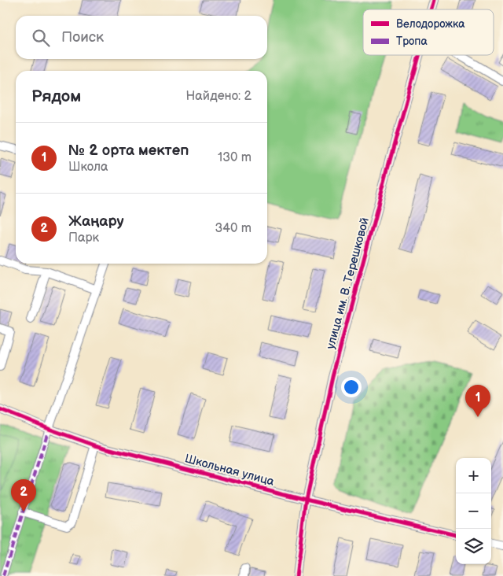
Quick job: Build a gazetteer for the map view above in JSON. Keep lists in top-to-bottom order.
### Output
{
  "streets": {
    "street": ["улица им. В. Терешковой", "Школьная улица"]
  },
  "crossings": [
    ["улица им. В. Терешковой", "Школьная улица"]
  ],
  "legend": ["Велодорожка", "Тропа"],
  "page": {
    "search": "Поиск",
    "heading": ["Рядом", "Найдено: 2"],
    "list": [
      {
        "mark": "1",
        "name": "№ 2 орта мектеп",
        "note": "Школа",
        "value": "130 m"
      },
      {
        "mark": "2",
        "name": "Жаңару",
        "note": "Парк",
        "value": "340 m"
      }
    ],
    "pins": ["1", "2"],
    "map_buttons": ["+", "−"]
  }
}
